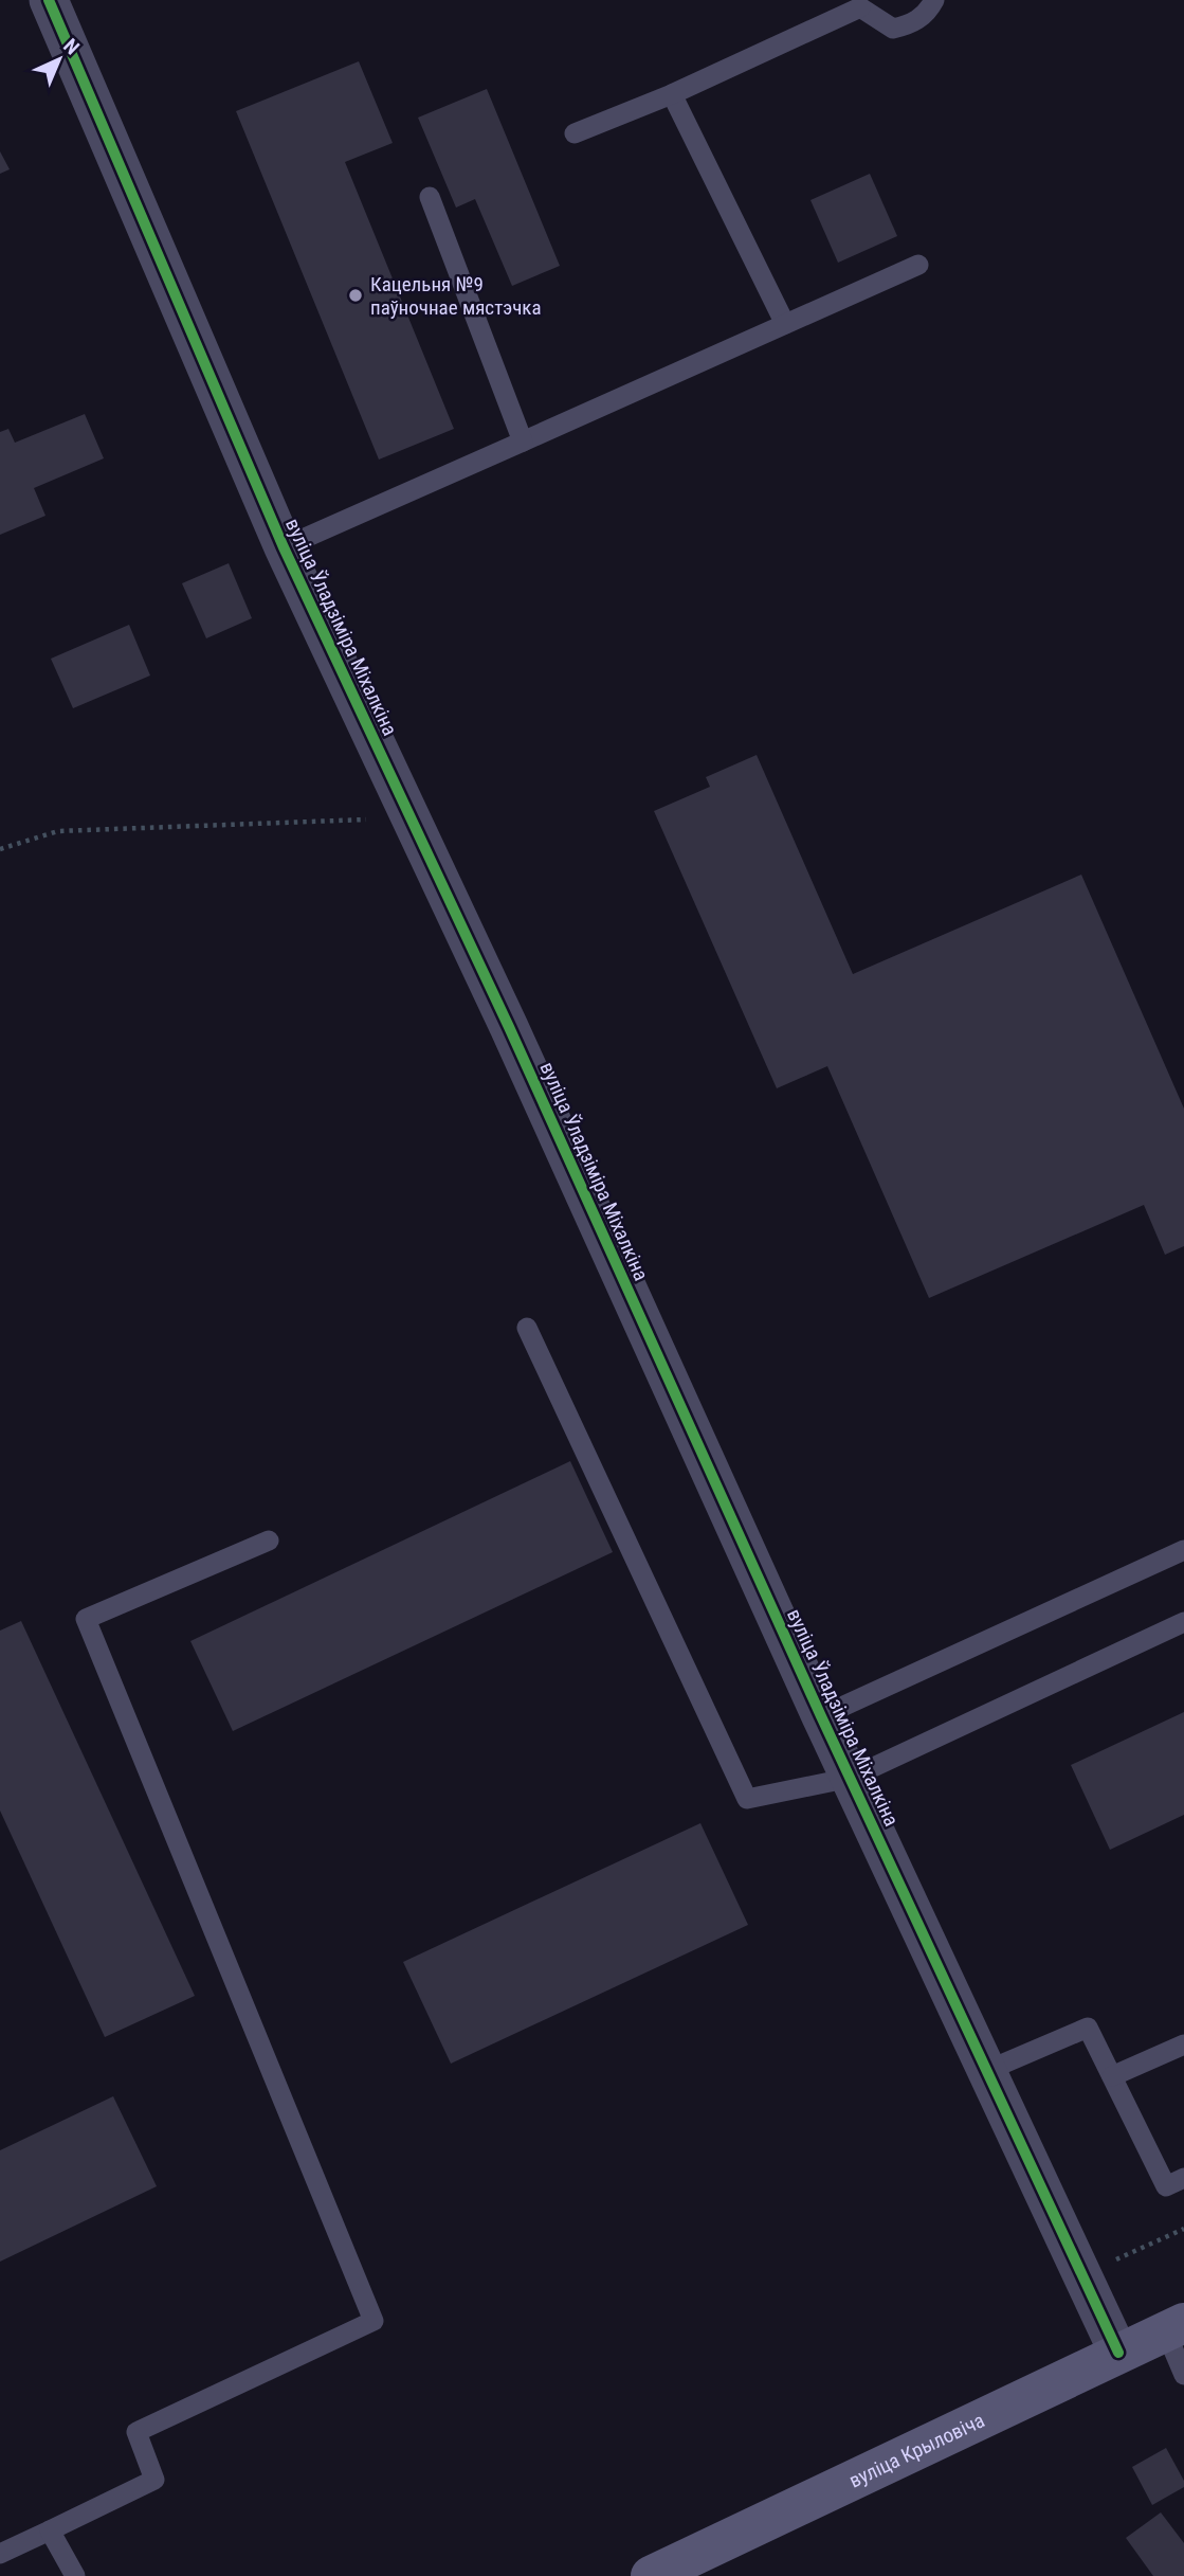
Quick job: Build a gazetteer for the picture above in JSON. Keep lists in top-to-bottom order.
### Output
{
  "streets": {
    "main road": ["вуліца Крыловіча"],
    "street": ["вуліца Ўладзіміра Міхалкіна"]
  },
  "crossings": [
    ["вуліца Ўладзіміра Міхалкіна", "вуліца Крыловіча"]
  ],
  "places": ["Кацельня №9 паўночнае мястэчка"],
  "north": "top right"
}
